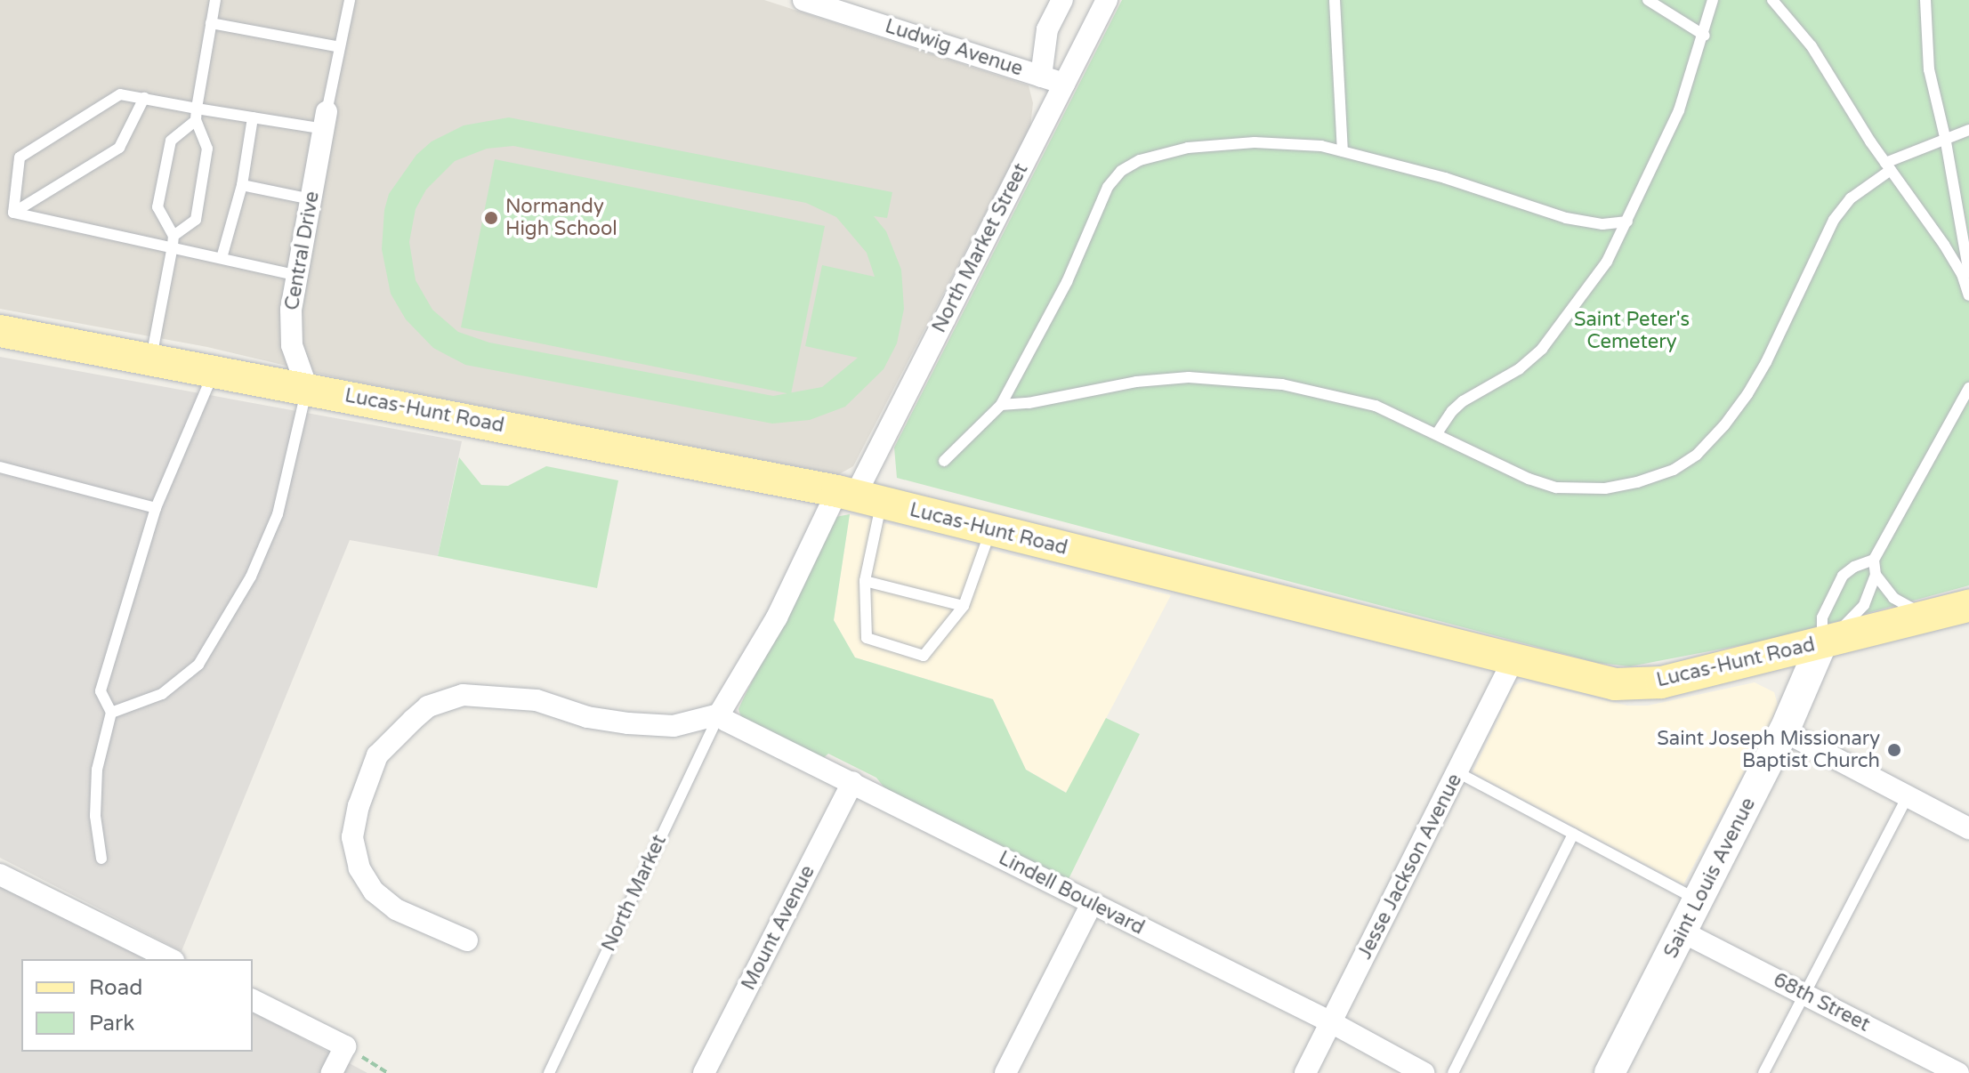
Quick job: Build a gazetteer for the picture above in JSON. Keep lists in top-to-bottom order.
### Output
{
  "streets": {
    "main road": ["Lucas-Hunt Road"],
    "street": [
      "Ludwig Avenue",
      "North Market Street",
      "Central Drive",
      "Jesse Jackson Avenue",
      "Saint Louis Avenue",
      "Lindell Boulevard",
      "Mount Avenue",
      "68th Street"
    ],
    "lane": ["North Market"]
  },
  "crossings": [
    ["Ludwig Avenue", "North Market Street"],
    ["North Market Street", "Lucas-Hunt Road"],
    ["North Market Street", "North Market"],
    ["North Market Street", "Lindell Boulevard"],
    ["Central Drive", "Lucas-Hunt Road"],
    ["Lucas-Hunt Road", "Jesse Jackson Avenue"],
    ["Lucas-Hunt Road", "Saint Louis Avenue"],
    ["Jesse Jackson Avenue", "Lindell Boulevard"],
    ["Saint Louis Avenue", "68th Street"],
    ["North Market", "Lindell Boulevard"],
    ["Lindell Boulevard", "Mount Avenue"]
  ],
  "parks": ["Saint Peter's Cemetery"],
  "places": ["Normandy High School", "Saint Joseph Missionary Baptist Church"],
  "legend": ["Road", "Park"]
}
